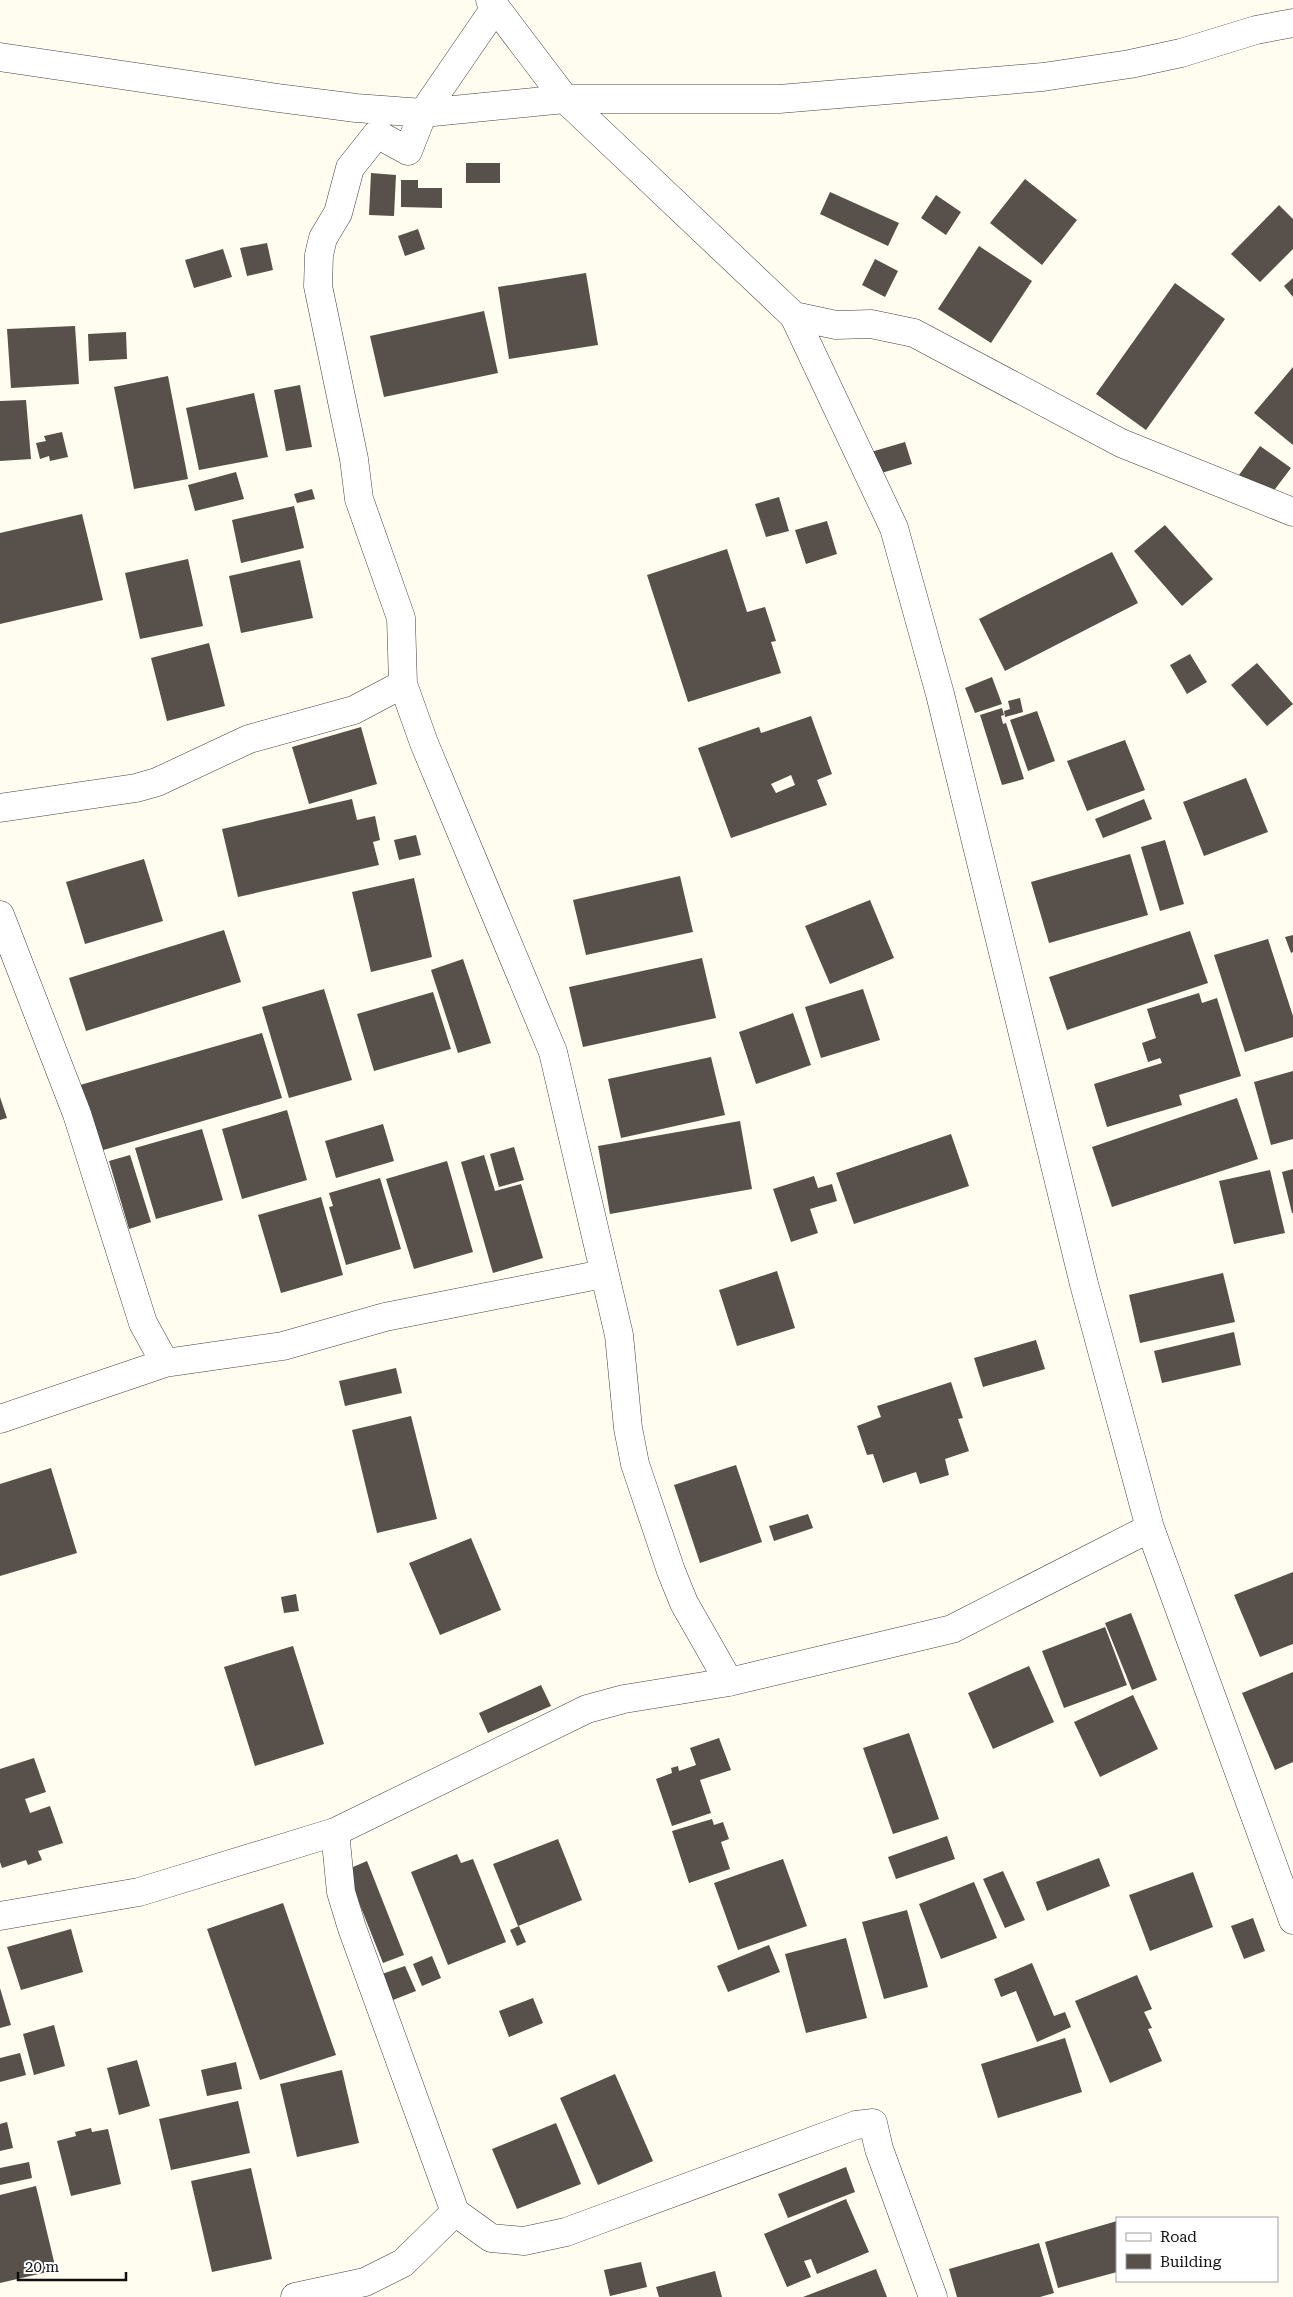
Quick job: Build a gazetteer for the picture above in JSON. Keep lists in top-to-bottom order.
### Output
{
  "legend": ["Road", "Building"],
  "scale_bar": "20 m"
}
